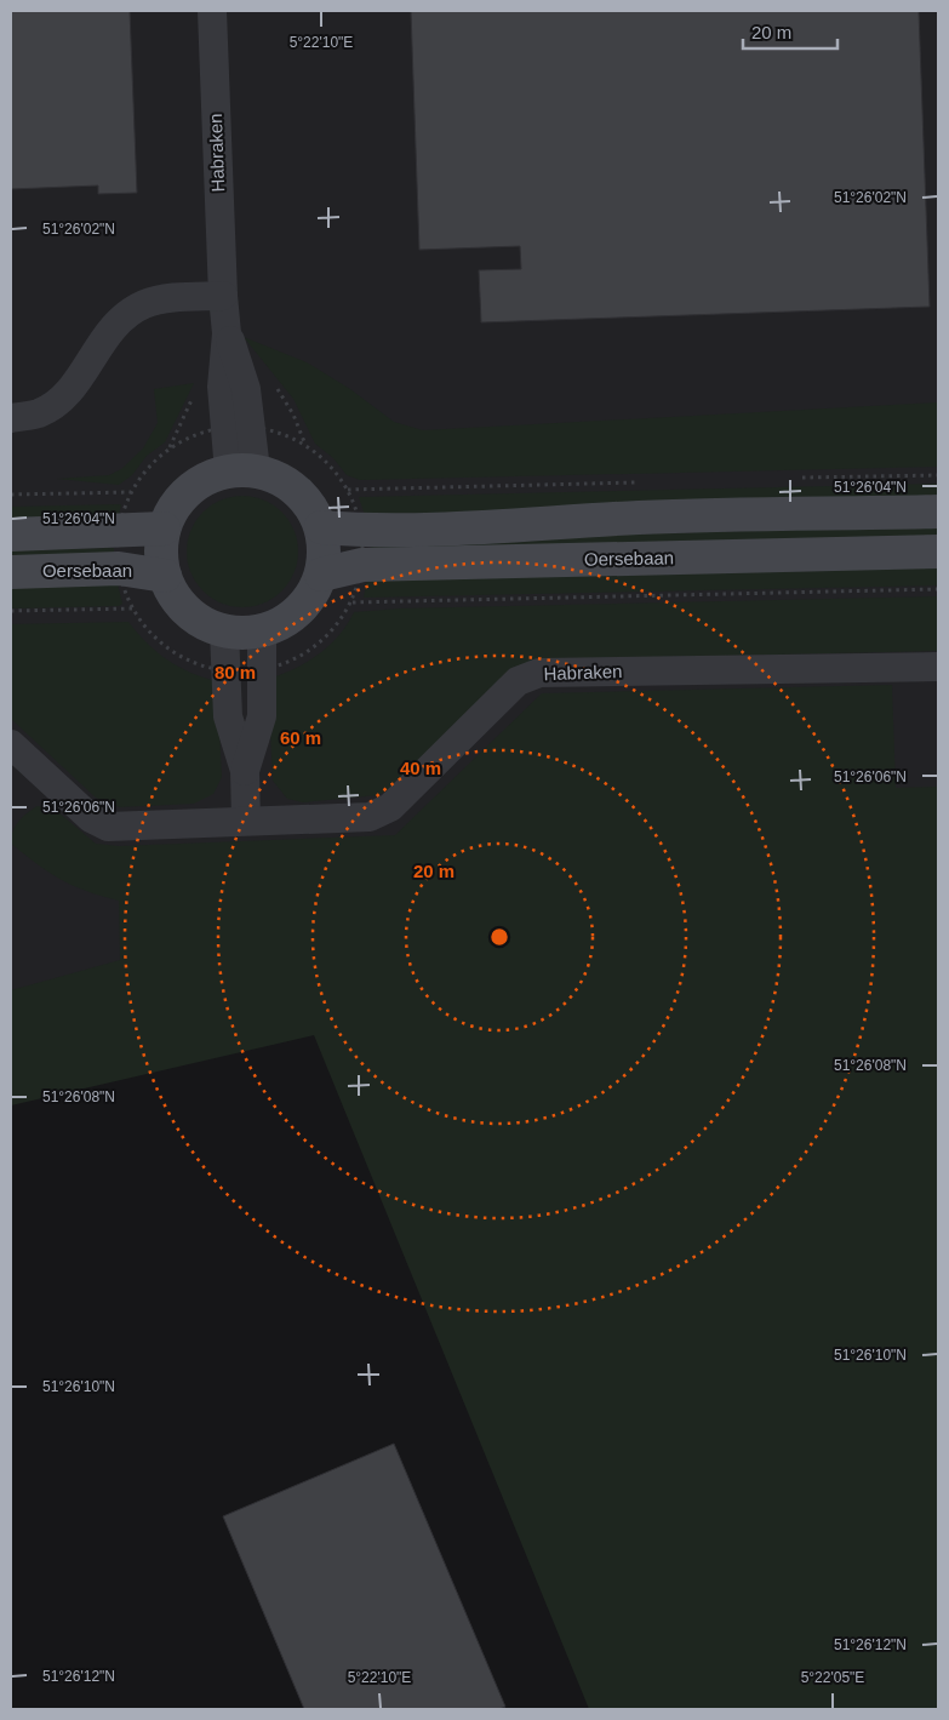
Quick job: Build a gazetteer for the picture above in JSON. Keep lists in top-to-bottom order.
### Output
{
  "streets": {
    "main road": ["Oersebaan"],
    "street": ["Habraken"]
  },
  "crossings": [
    ["Habraken", "Oersebaan"]
  ],
  "scale_bar": "20 m",
  "coordinates": [
    "5°22'10\"E",
    "51°26'02\"N",
    "51°26'04\"N",
    "51°26'06\"N",
    "51°26'08\"N",
    "51°26'10\"N",
    "51°26'12\"N",
    "5°22'05\"E"
  ],
  "rings": [
    "80 m",
    "60 m",
    "40 m",
    "20 m"
  ]
}
